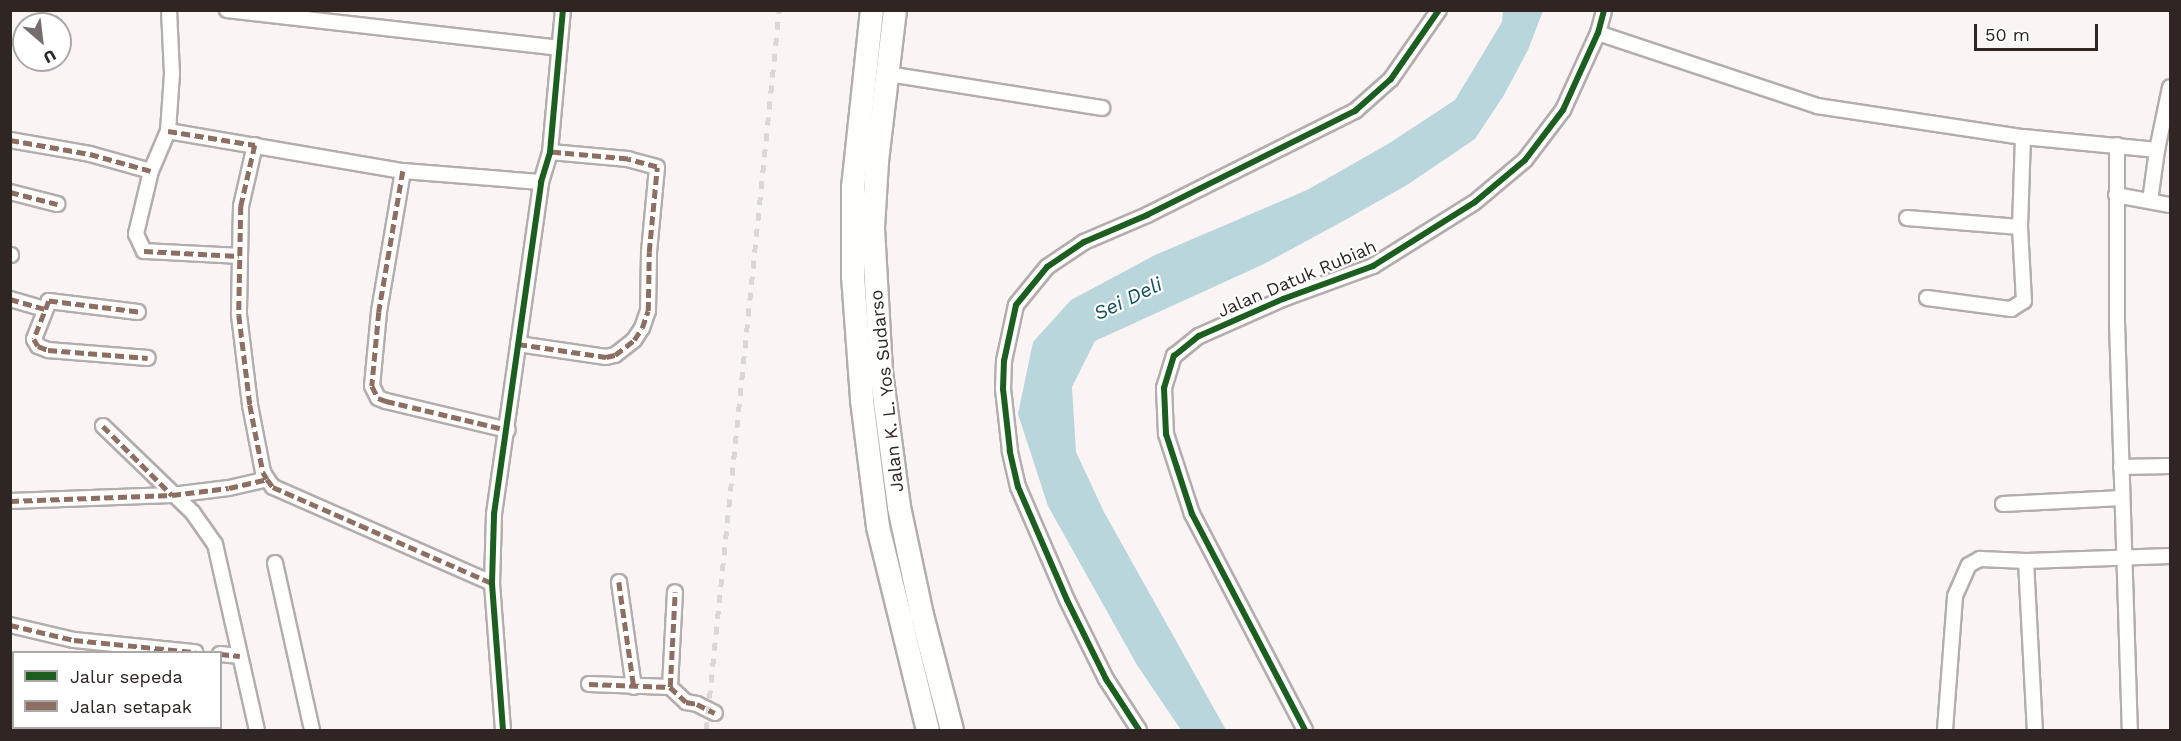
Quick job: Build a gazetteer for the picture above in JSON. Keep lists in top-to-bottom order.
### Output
{
  "streets": {
    "highway": ["Jalan K. L. Yos Sudarso"],
    "street": ["Jalan Datuk Rubiah"]
  },
  "water": ["Sei Deli"],
  "legend": ["Jalur sepeda", "Jalan setapak"],
  "scale_bar": "50 m",
  "north": "bottom right"
}
